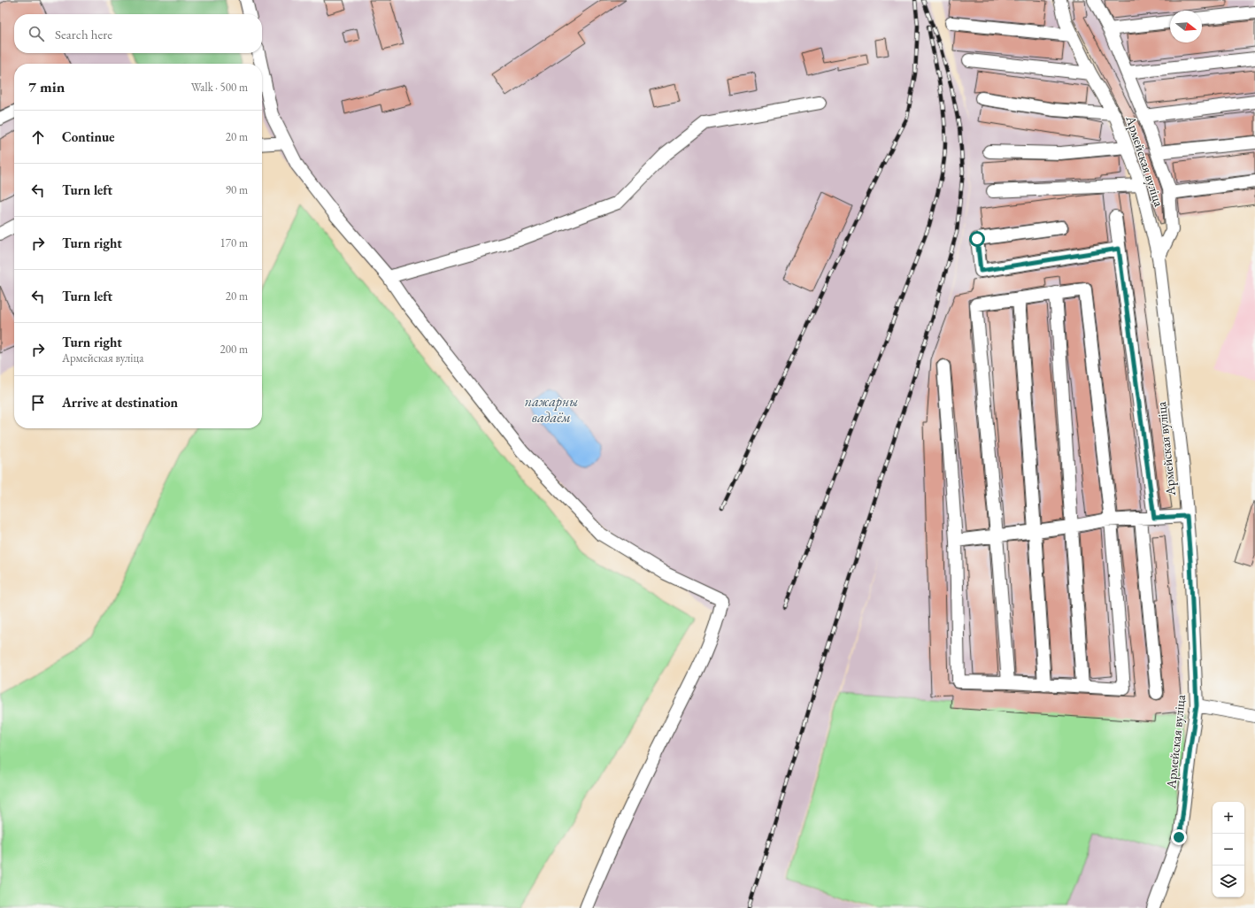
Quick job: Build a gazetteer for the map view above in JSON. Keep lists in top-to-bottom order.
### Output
{
  "streets": {
    "street": ["Армейская вуліца"]
  },
  "water": ["пажарны вадаём"],
  "north": "right",
  "page": {
    "search": "Search here",
    "heading": ["7 min", "Walk · 500 m"],
    "list": [
      ["Continue", "20 m"],
      ["Turn left", "90 m"],
      ["Turn right", "170 m"],
      ["Turn left", "20 m"],
      ["Turn right", "Армейская вуліца", "200 m"],
      "Arrive at destination"
    ],
    "map_buttons": ["+", "−"]
  }
}
